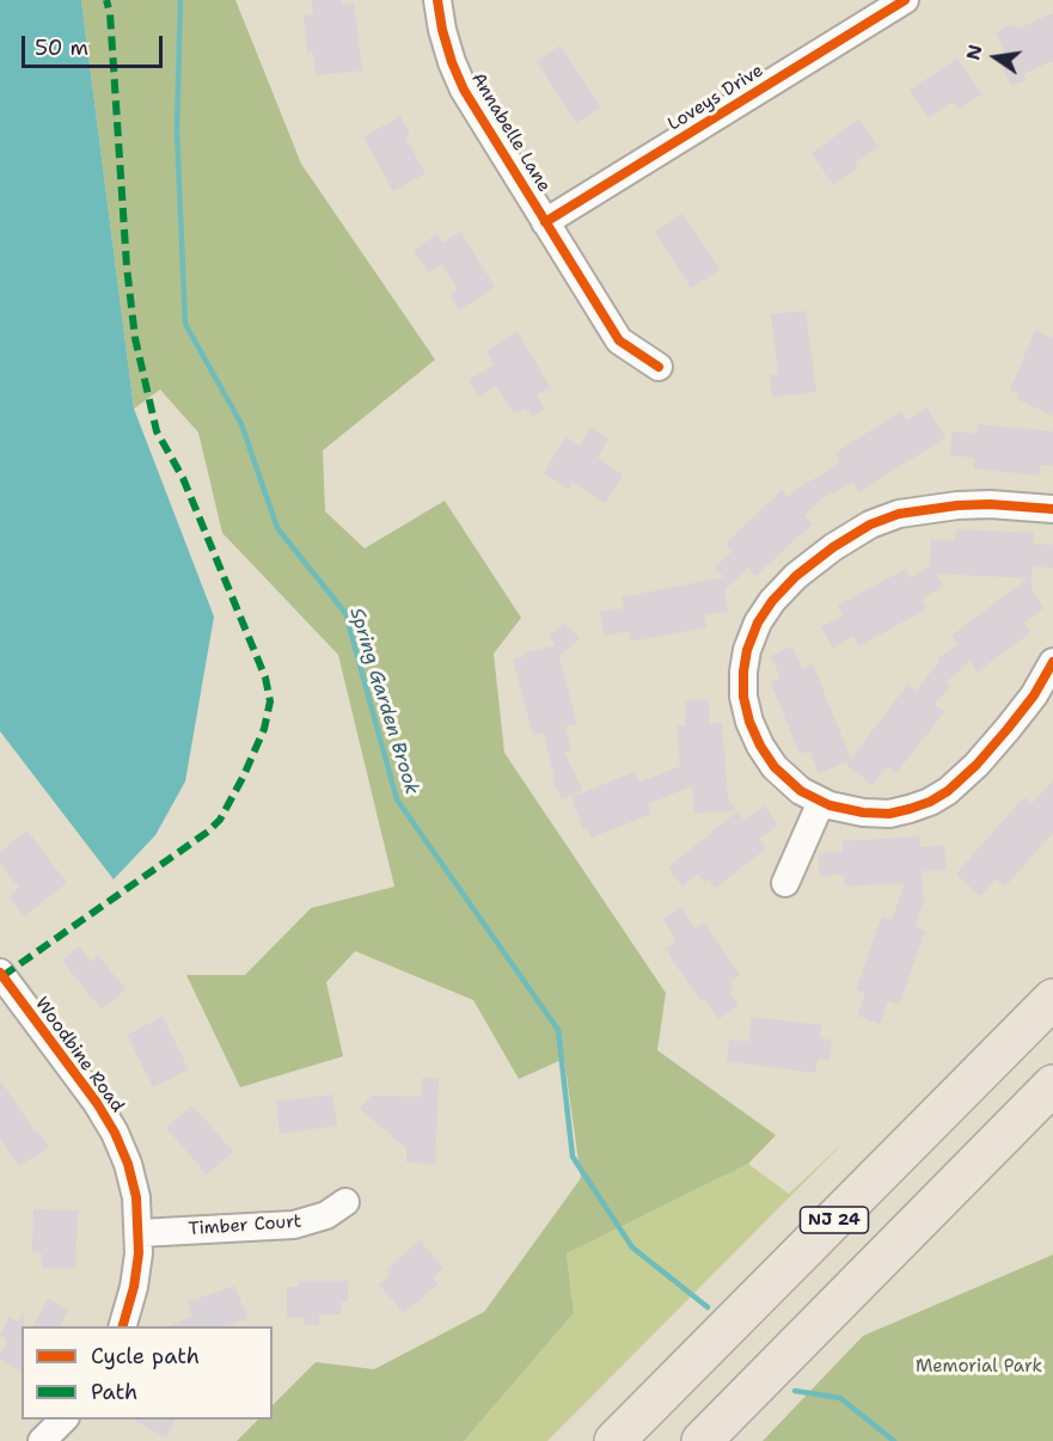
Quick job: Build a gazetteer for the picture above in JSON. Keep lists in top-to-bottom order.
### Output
{
  "streets": {
    "highway": ["NJ 24"],
    "street": [
      "Loveys Drive",
      "Annabelle Lane",
      "Woodbine Road",
      "Timber Court"
    ]
  },
  "crossings": [
    ["Loveys Drive", "Annabelle Lane"],
    ["Woodbine Road", "Timber Court"]
  ],
  "water": ["Spring Garden Brook"],
  "parks": ["Memorial Park"],
  "legend": ["Cycle path", "Path"],
  "scale_bar": "50 m",
  "north": "left"
}
